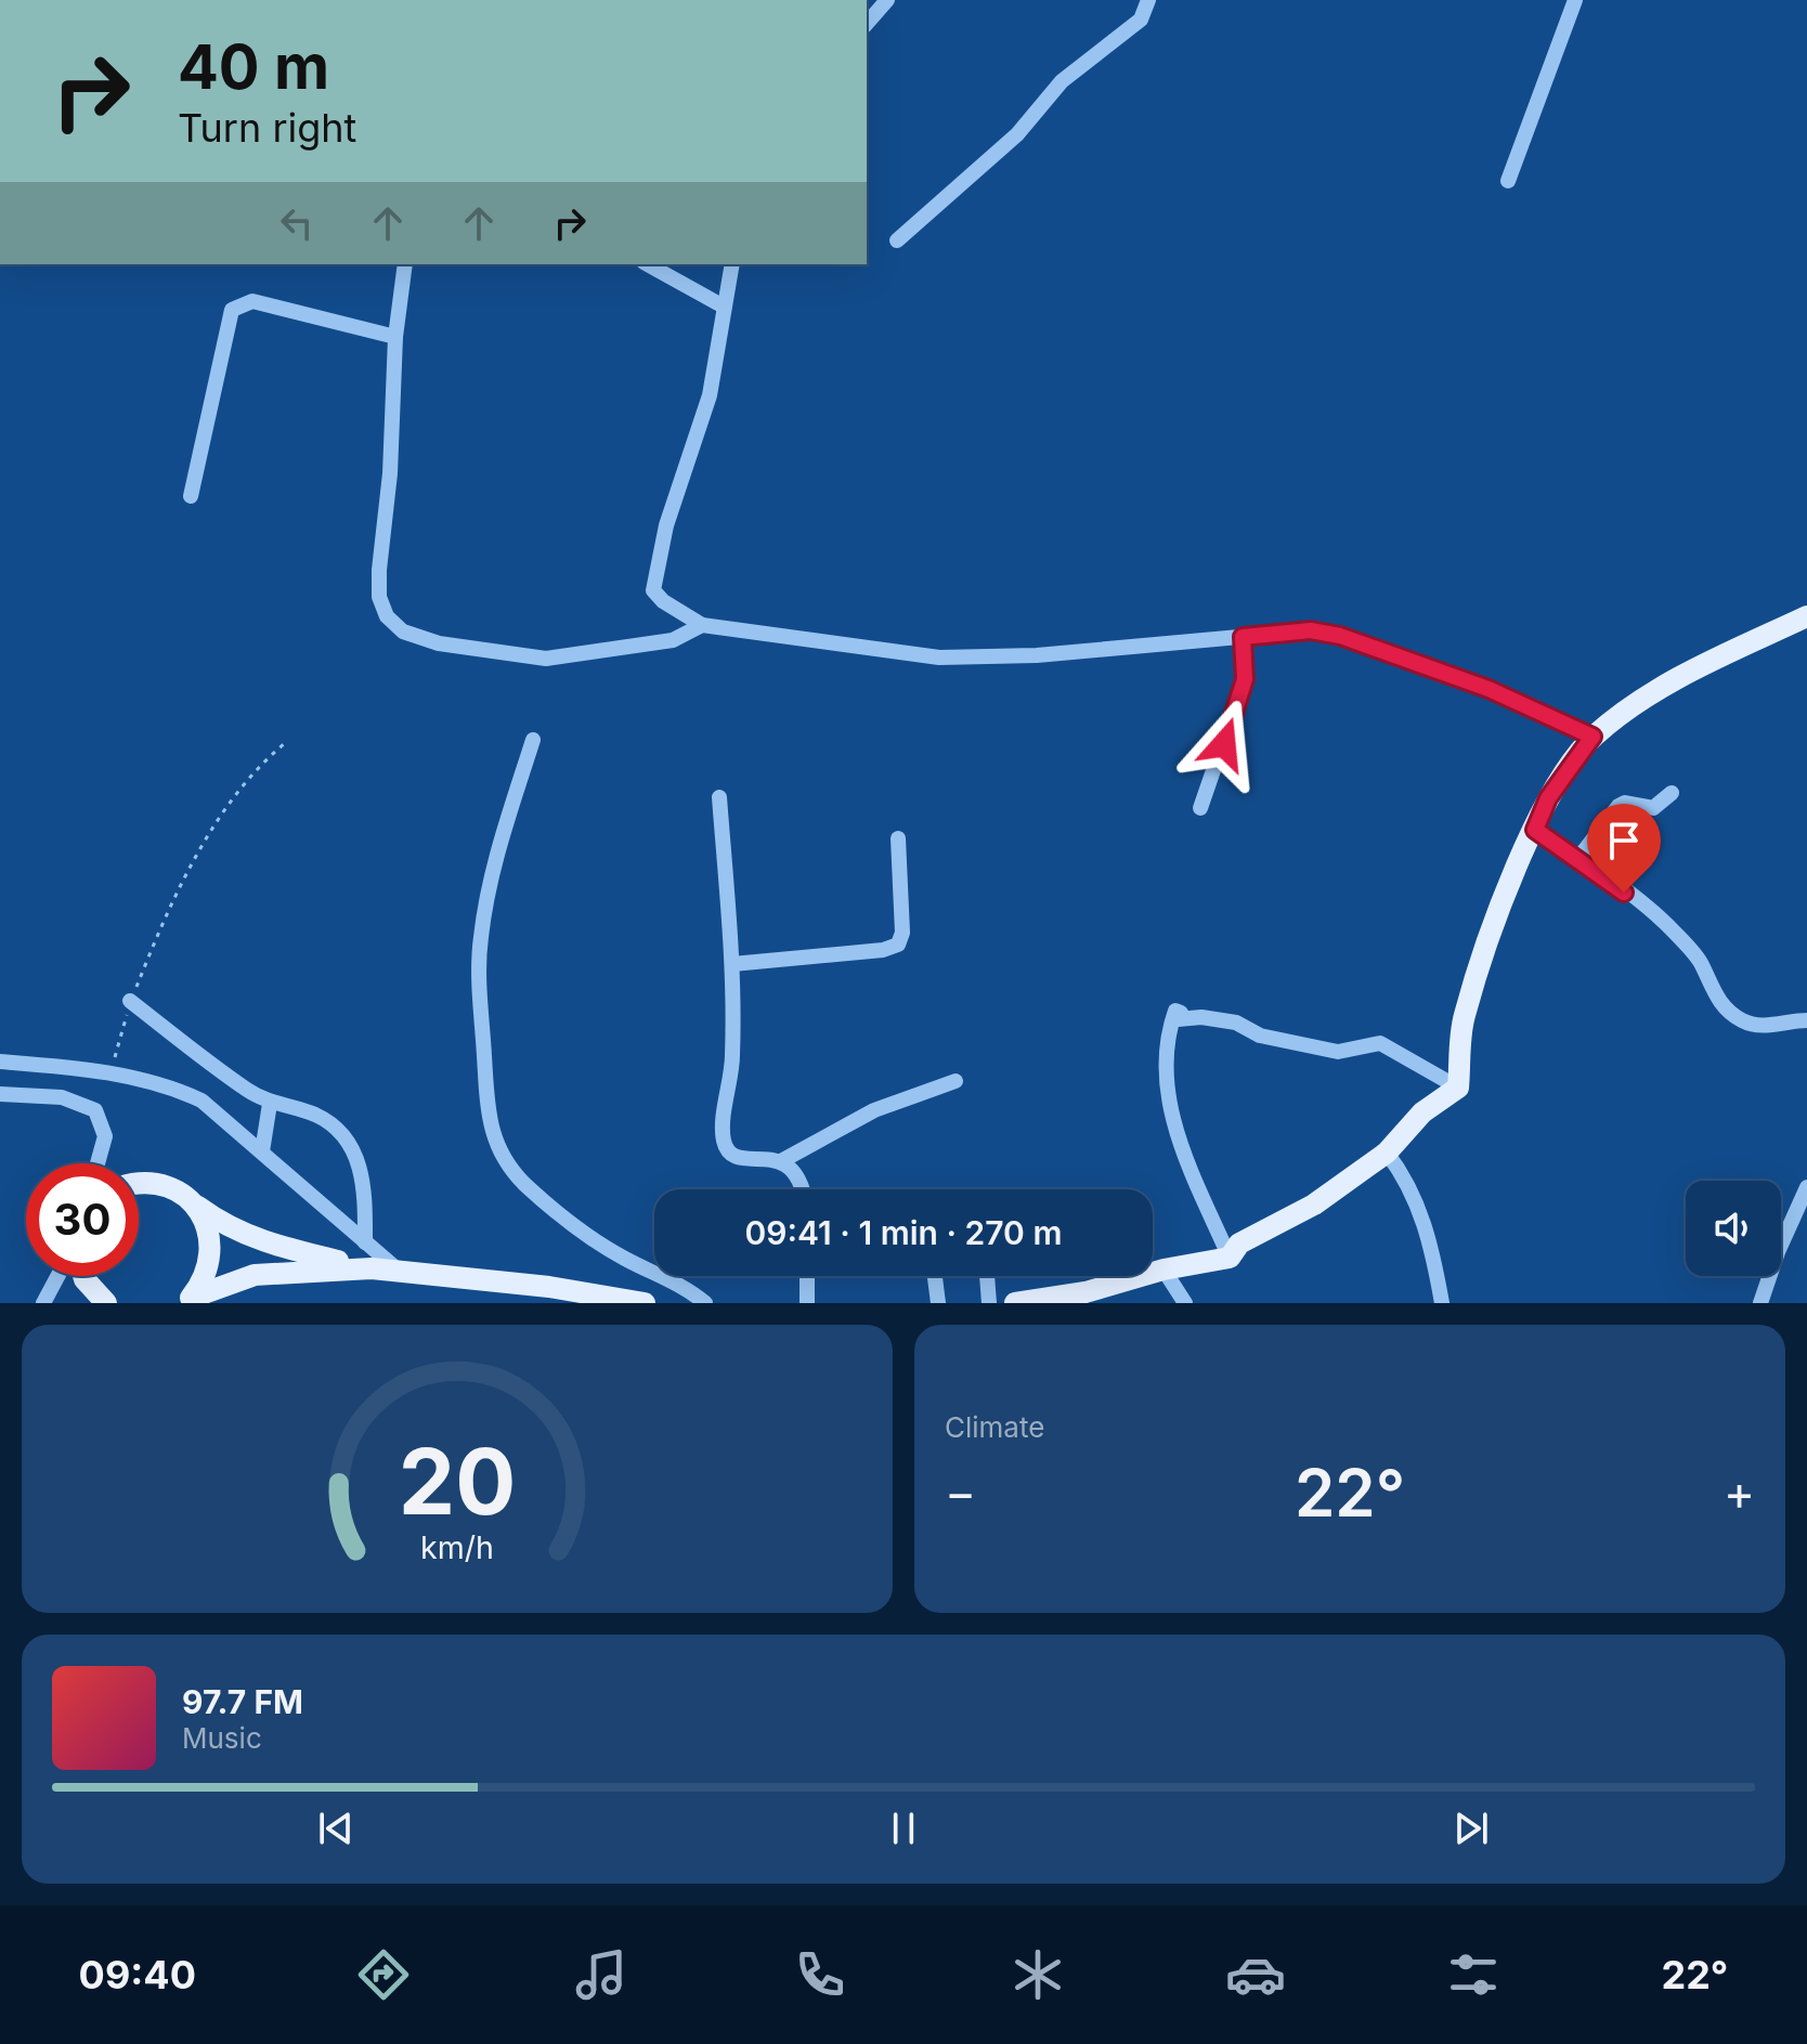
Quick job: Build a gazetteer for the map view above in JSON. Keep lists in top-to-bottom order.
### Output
{
  "page": {
    "turn": ["40 m", "Turn right"],
    "limit": "30",
    "trip": "09:41 · 1 min · 270 m",
    "tile": "Climate",
    "heat": ["−", "22°", "+"],
    "song": ["97.7 FM", "Music"],
    "tabs": ["09:40", "22°"],
    "gauge": ["20", "km/h"]
  }
}
